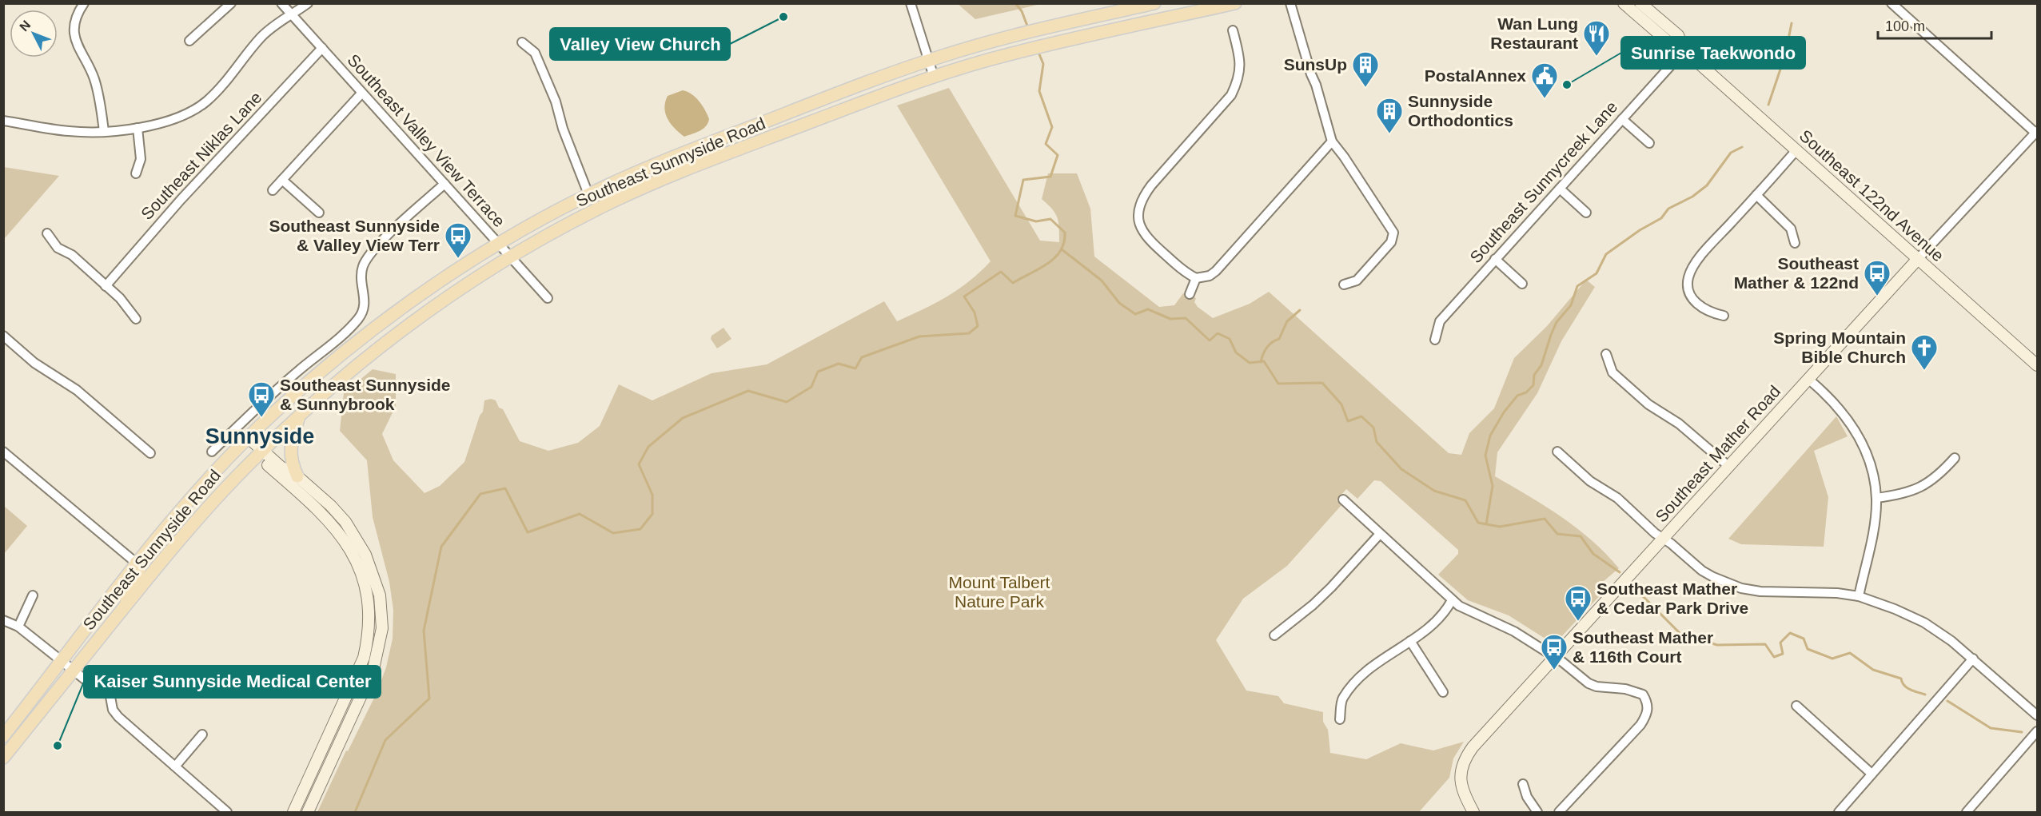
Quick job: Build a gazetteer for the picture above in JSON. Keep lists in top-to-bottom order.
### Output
{
  "streets": {
    "main road": ["Southeast Sunnyside Road", "Southeast 122nd Avenue", "Southeast Mather Road"],
    "street": ["Southeast Valley View Terrace", "Southeast Niklas Lane", "Southeast Sunnycreek Lane"]
  },
  "crossings": [
    ["Southeast Valley View Terrace", "Southeast Niklas Lane"],
    ["Southeast Valley View Terrace", "Southeast Sunnyside Road"],
    ["Southeast Sunnycreek Lane", "Southeast 122nd Avenue"],
    ["Southeast 122nd Avenue", "Southeast Mather Road"]
  ],
  "districts": ["Sunnyside"],
  "parks": ["Mount Talbert Nature Park"],
  "places": {
    "other": ["Valley View Church", "Sunrise Taekwondo", "Kaiser Sunnyside Medical Center"],
    "restaurant": ["Wan Lung Restaurant"],
    "building": ["SunsUp", "Sunnyside Orthodontics"],
    "public building": ["PostalAnnex"],
    "bus stop": [
      "Southeast Sunnyside & Valley View Terr",
      "Southeast Mather & 122nd",
      "Southeast Sunnyside & Sunnybrook",
      "Southeast Mather & Cedar Park Drive",
      "Southeast Mather & 116th Court"
    ],
    "church": ["Spring Mountain Bible Church"]
  },
  "scale_bar": "100 m",
  "north": "top left"
}
